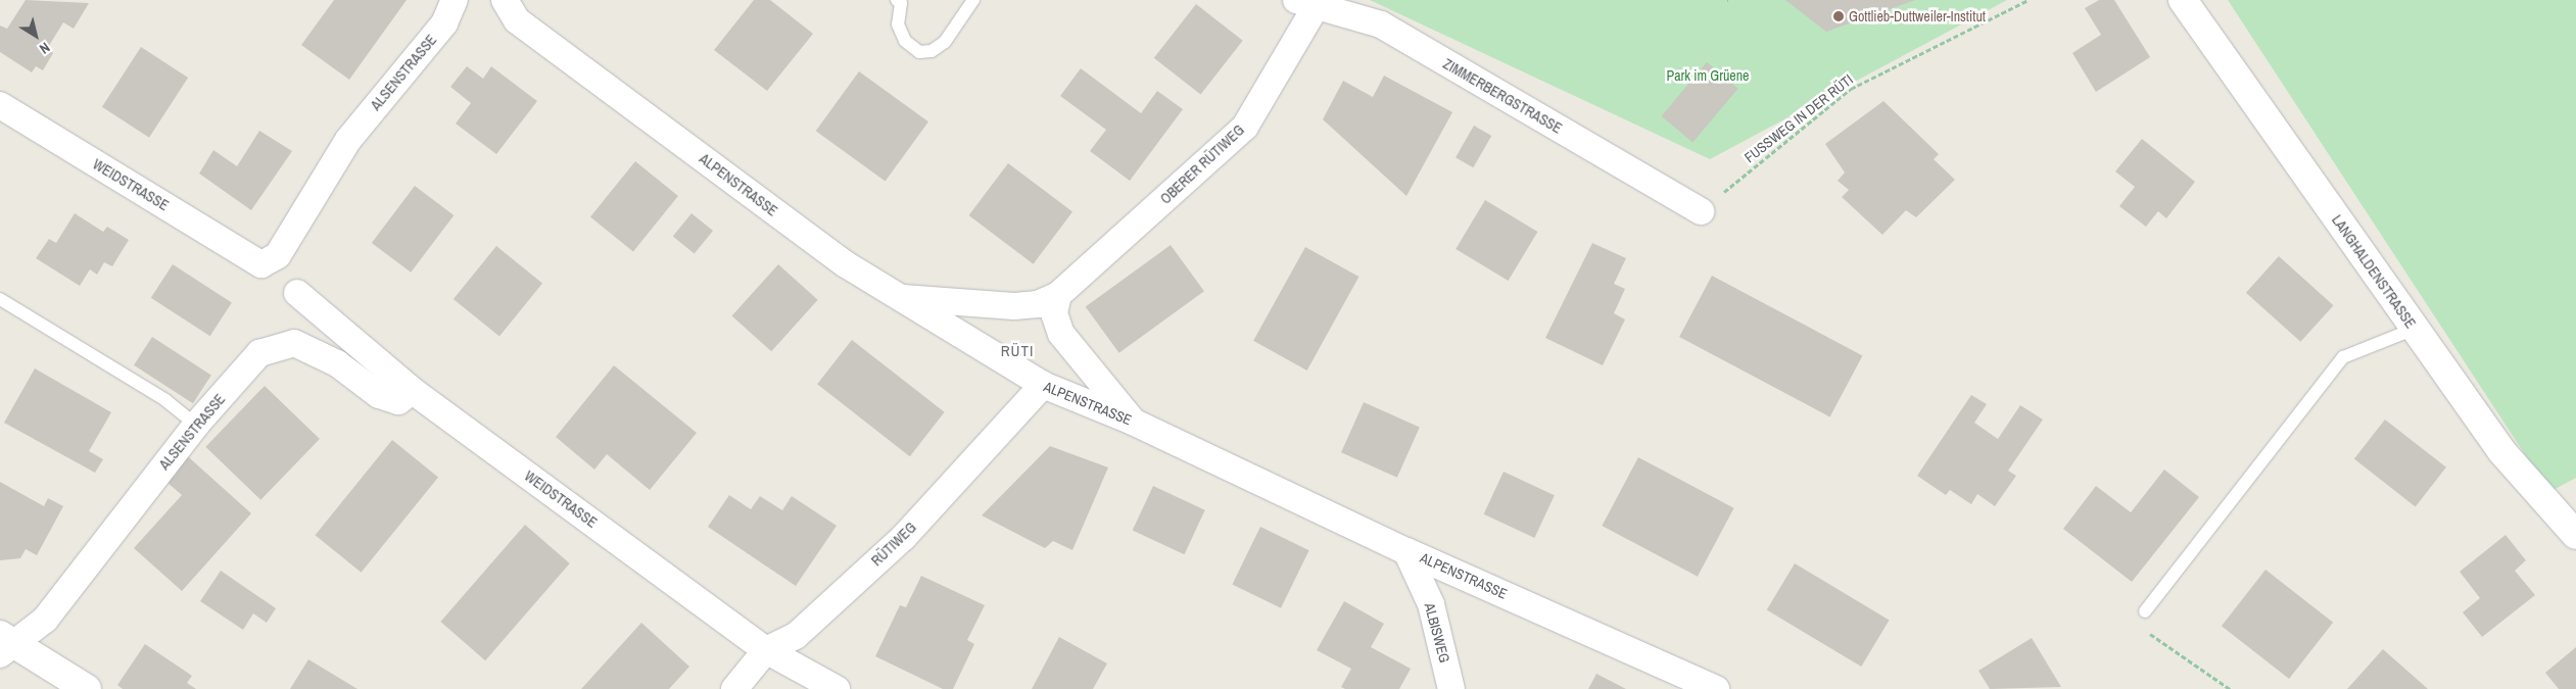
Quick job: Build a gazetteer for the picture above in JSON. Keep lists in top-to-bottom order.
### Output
{
  "streets": {
    "street": [
      "ALSENSTRASSE",
      "ZIMMERBERGSTRASSE",
      "OBERER RÜTIWEG",
      "WEIDSTRASSE",
      "ALPENSTRASSE",
      "LANGHALDENSTRASSE",
      "RÜTIWEG",
      "ALBISWEG"
    ],
    "path": ["FUSSWEG IN DER RÜTI"]
  },
  "crossings": [
    ["ALSENSTRASSE", "WEIDSTRASSE"],
    ["ZIMMERBERGSTRASSE", "FUSSWEG IN DER RÜTI"],
    ["ZIMMERBERGSTRASSE", "OBERER RÜTIWEG"],
    ["OBERER RÜTIWEG", "ALPENSTRASSE"],
    ["WEIDSTRASSE", "RÜTIWEG"],
    ["ALPENSTRASSE", "RÜTIWEG"],
    ["ALPENSTRASSE", "ALBISWEG"]
  ],
  "districts": ["RÜTI"],
  "parks": ["Park im Grüene"],
  "places": ["Gottlieb-Duttweiler-Institut"],
  "north": "bottom right"
}
